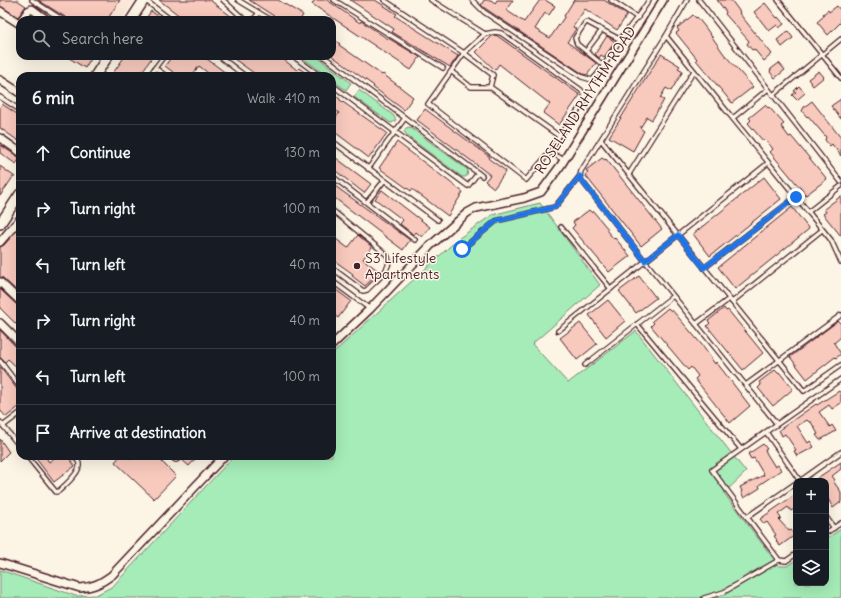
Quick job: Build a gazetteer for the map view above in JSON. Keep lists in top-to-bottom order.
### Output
{
  "streets": {
    "street": ["ROSELAND RHYTHM ROAD"]
  },
  "places": ["S3 Lifestyle Apartments"],
  "page": {
    "search": "Search here",
    "heading": ["6 min", "Walk · 410 m"],
    "list": [
      ["Continue", "130 m"],
      ["Turn right", "100 m"],
      ["Turn left", "40 m"],
      ["Turn right", "40 m"],
      ["Turn left", "100 m"],
      "Arrive at destination"
    ],
    "map_buttons": ["+", "−"]
  }
}
